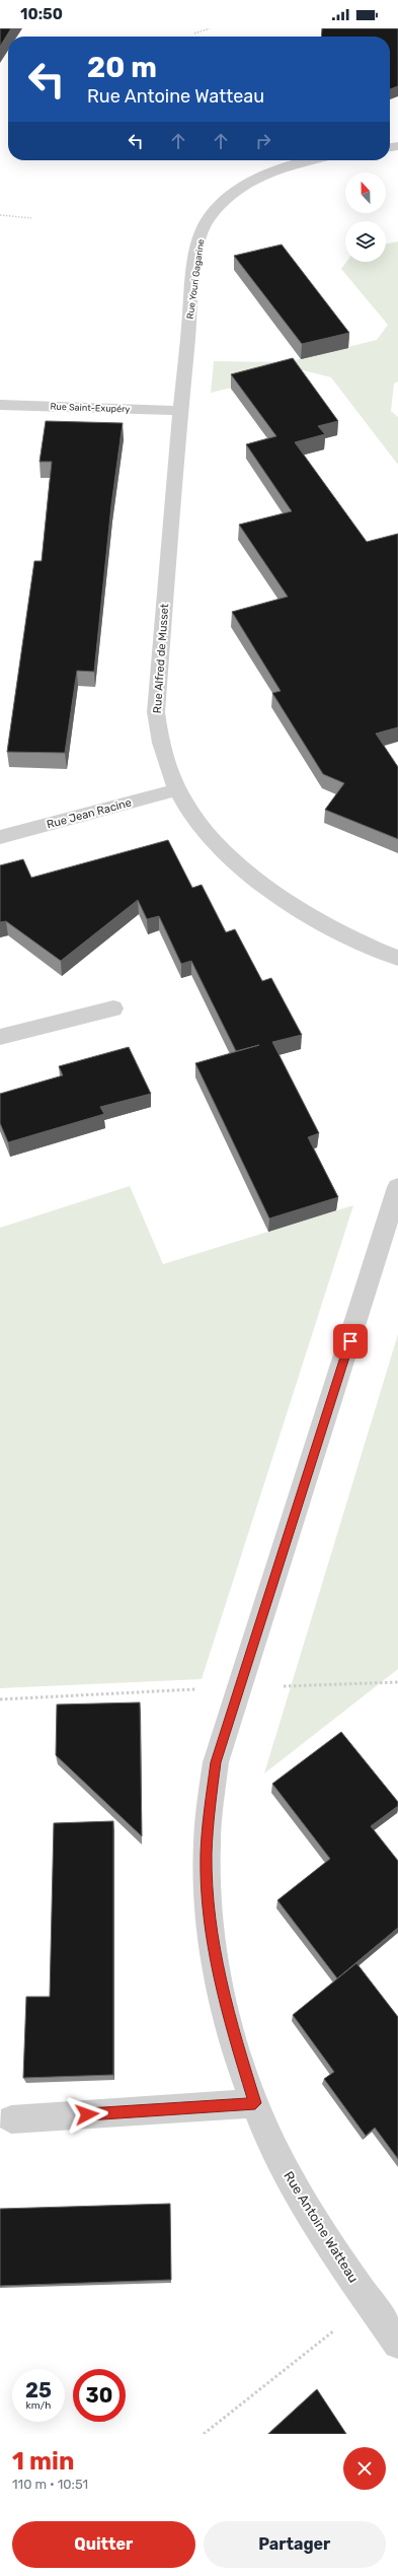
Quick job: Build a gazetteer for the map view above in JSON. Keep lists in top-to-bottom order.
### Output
{
  "streets": {
    "street": [
      "Rue Youri Gagarine",
      "Rue Saint-Exupéry",
      "Rue Alfred de Musset",
      "Rue Jean Racine",
      "Rue Antoine Watteau"
    ]
  },
  "crossings": [
    ["Rue Youri Gagarine", "Rue Saint-Exupéry"],
    ["Rue Youri Gagarine", "Rue Alfred de Musset"],
    ["Rue Saint-Exupéry", "Rue Alfred de Musset"],
    ["Rue Alfred de Musset", "Rue Jean Racine"]
  ],
  "north": "top",
  "page": {
    "status": "10:50",
    "turn": ["20 m", "Rue Antoine Watteau"],
    "speed": "25 km/h",
    "limit": "30",
    "heading": ["1 min", "110 m · 10:51"],
    "buttons": ["Quitter", "Partager"]
  }
}
